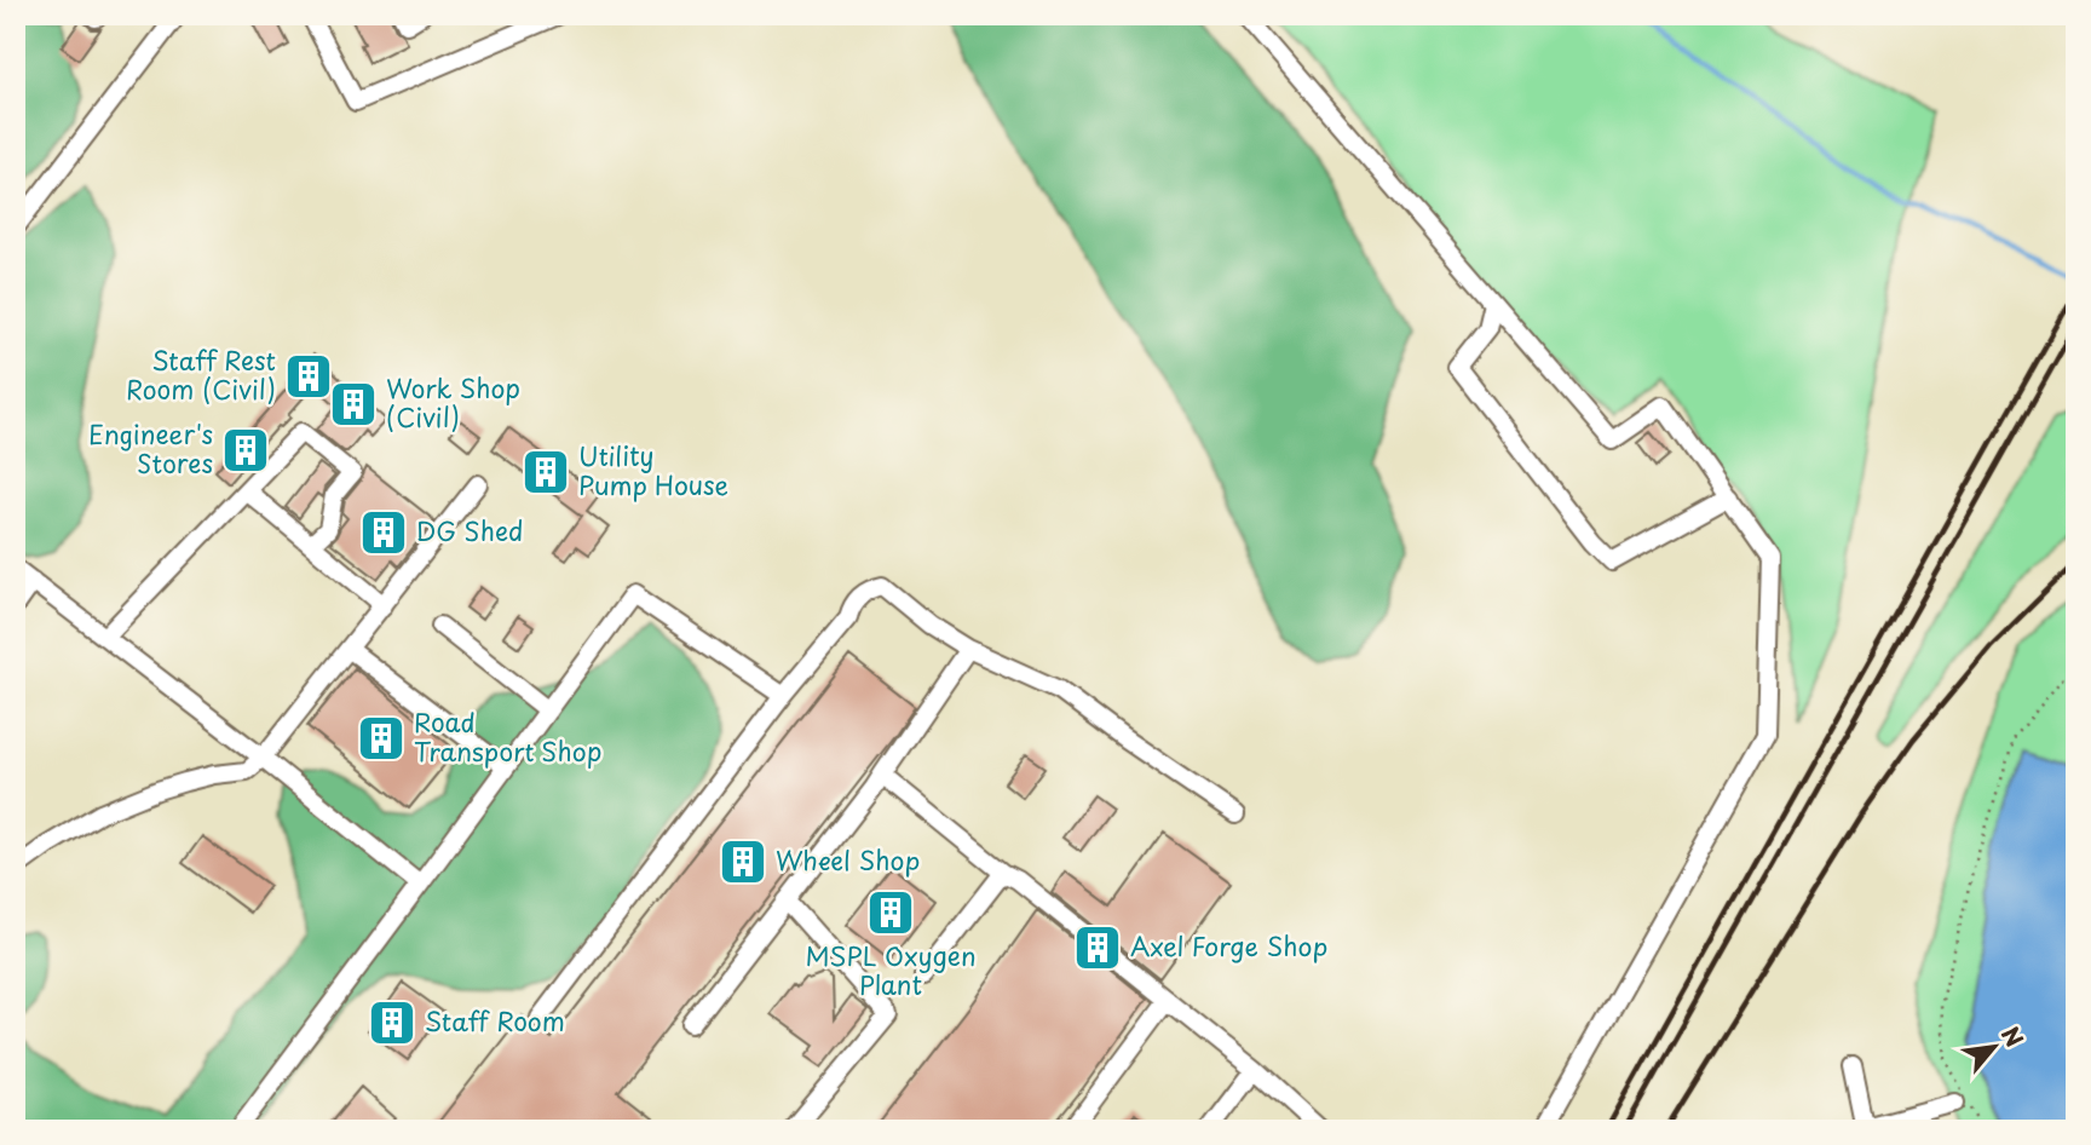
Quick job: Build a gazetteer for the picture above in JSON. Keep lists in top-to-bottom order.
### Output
{
  "places": {
    "building": [
      "Staff Rest Room (Civil)",
      "Work Shop (Civil)",
      "Engineer's Stores",
      "Utility Pump House",
      "DG Shed",
      "Road Transport Shop",
      "Wheel Shop",
      "MSPL Oxygen Plant",
      "Axel Forge Shop",
      "Staff Room"
    ]
  },
  "north": "top right"
}
